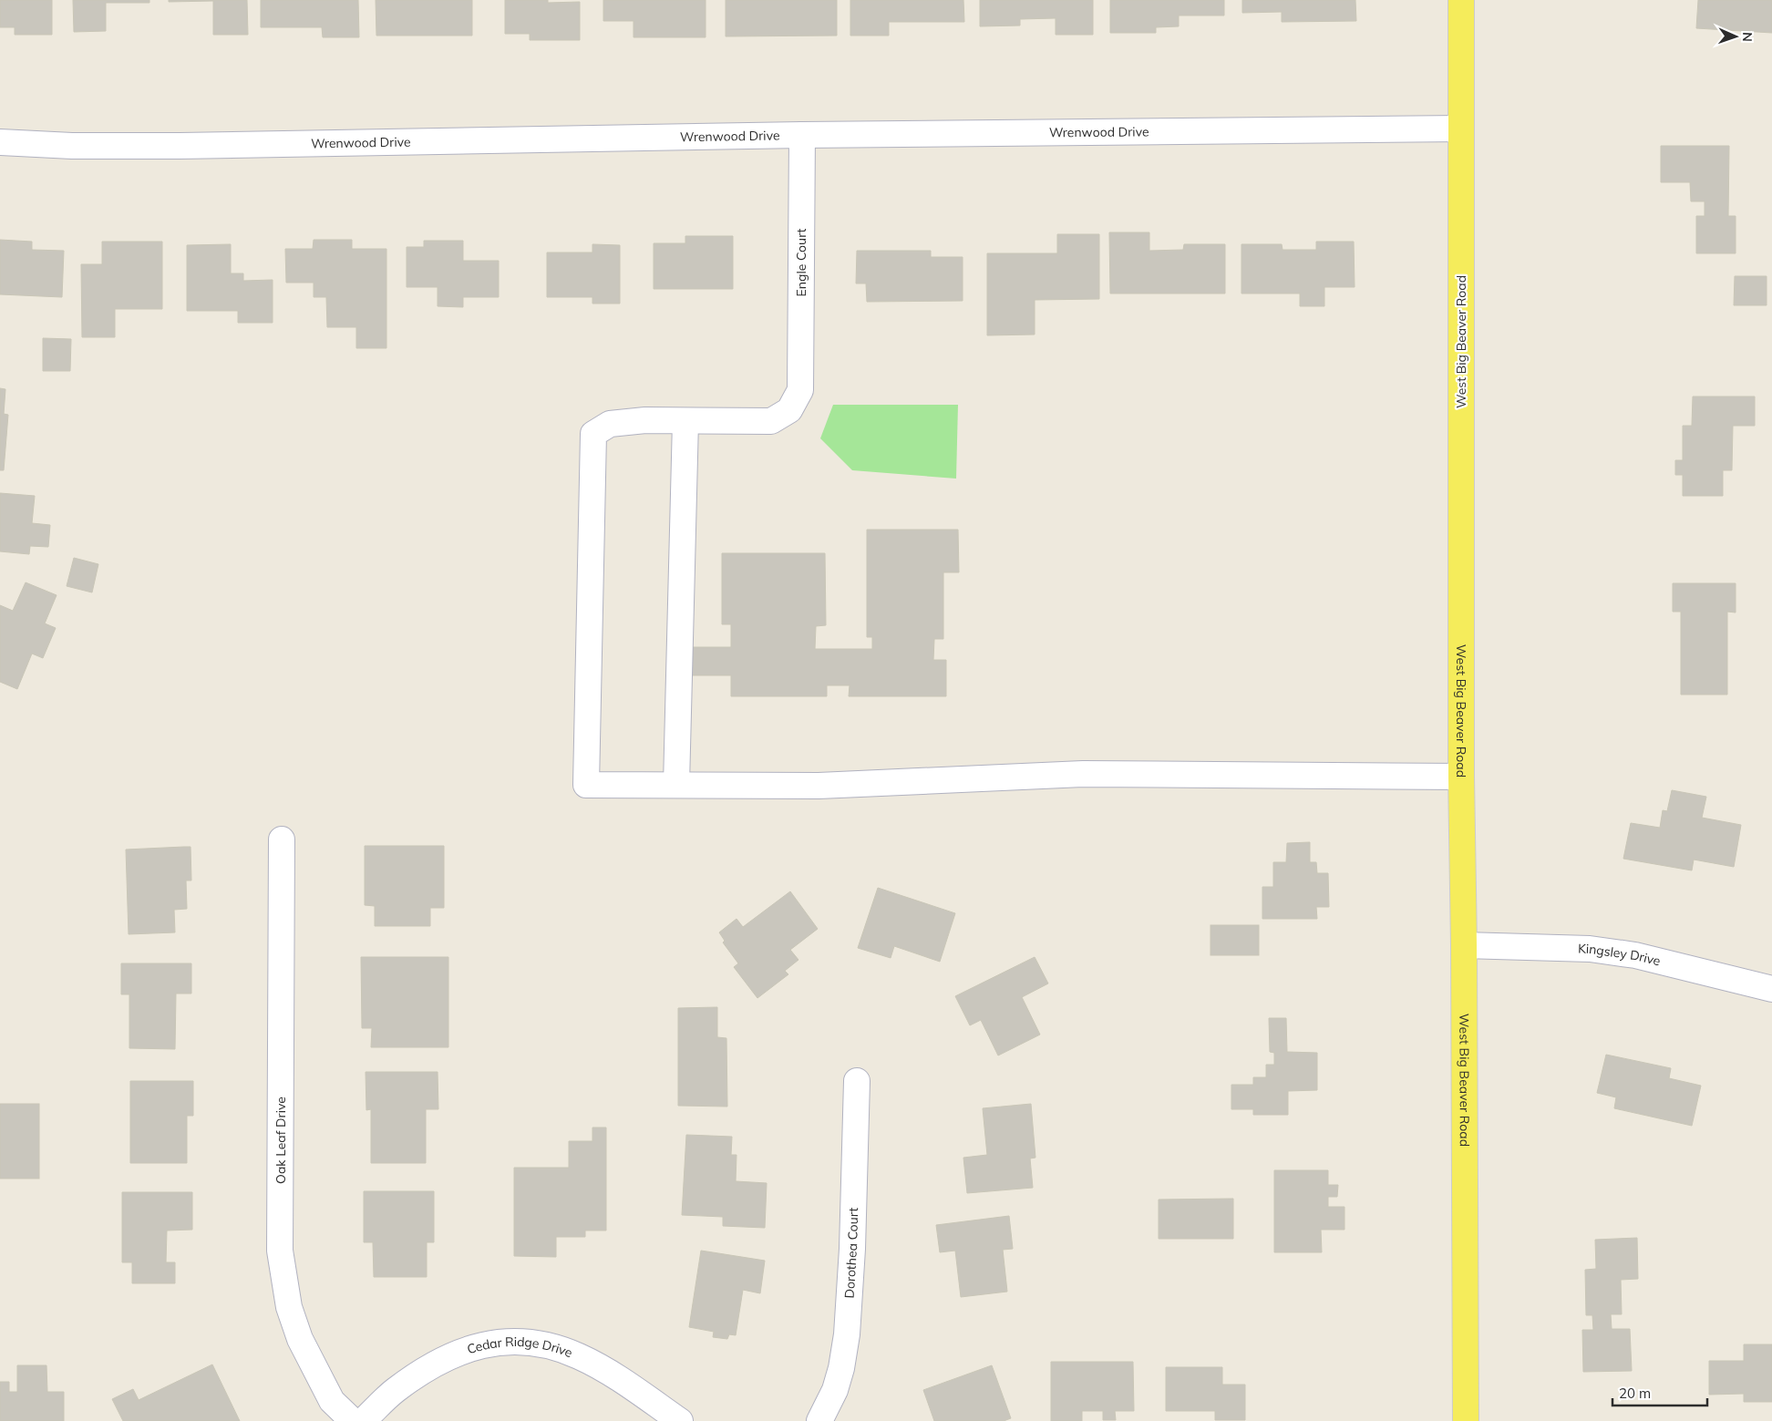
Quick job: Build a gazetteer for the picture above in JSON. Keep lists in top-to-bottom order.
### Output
{
  "streets": {
    "main road": ["West Big Beaver Road"],
    "street": [
      "Wrenwood Drive",
      "Engle Court",
      "Kingsley Drive",
      "Oak Leaf Drive",
      "Dorothea Court",
      "Cedar Ridge Drive"
    ]
  },
  "crossings": [
    ["Wrenwood Drive", "Engle Court"],
    ["Wrenwood Drive", "West Big Beaver Road"],
    ["West Big Beaver Road", "Kingsley Drive"]
  ],
  "scale_bar": "20 m",
  "north": "right"
}
